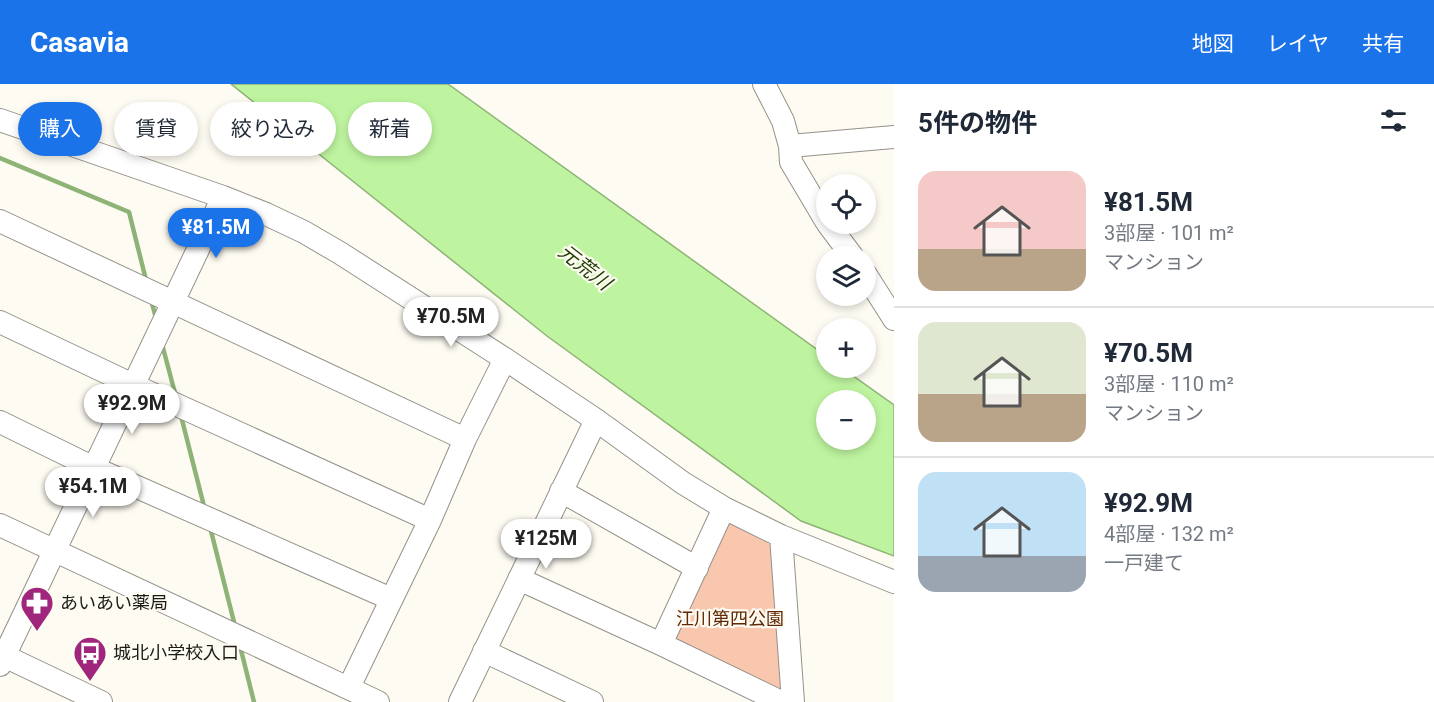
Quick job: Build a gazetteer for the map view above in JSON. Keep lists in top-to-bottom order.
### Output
{
  "water": ["元荒川"],
  "parks": ["江川第四公園"],
  "places": {
    "pharmacy": ["あいあい薬局"],
    "bus stop": ["城北小学校入口"]
  },
  "page": {
    "header": "Casavia",
    "nav": ["地図", "レイヤ", "共有"],
    "heading": "5件の物件",
    "chip": [
      "購入",
      "賃貸",
      "絞り込み",
      "新着"
    ],
    "list": [
      {
        "name": "¥81.5M",
        "note": "3部屋 · 101 m² · マンション"
      },
      {
        "name": "¥70.5M",
        "note": "3部屋 · 110 m² · マンション"
      },
      {
        "name": "¥92.9M",
        "note": "4部屋 · 132 m² · 一戸建て"
      }
    ],
    "map_buttons": ["+", "−"],
    "price": [
      "¥81.5M",
      "¥70.5M",
      "¥92.9M",
      "¥54.1M",
      "¥125M"
    ]
  }
}
